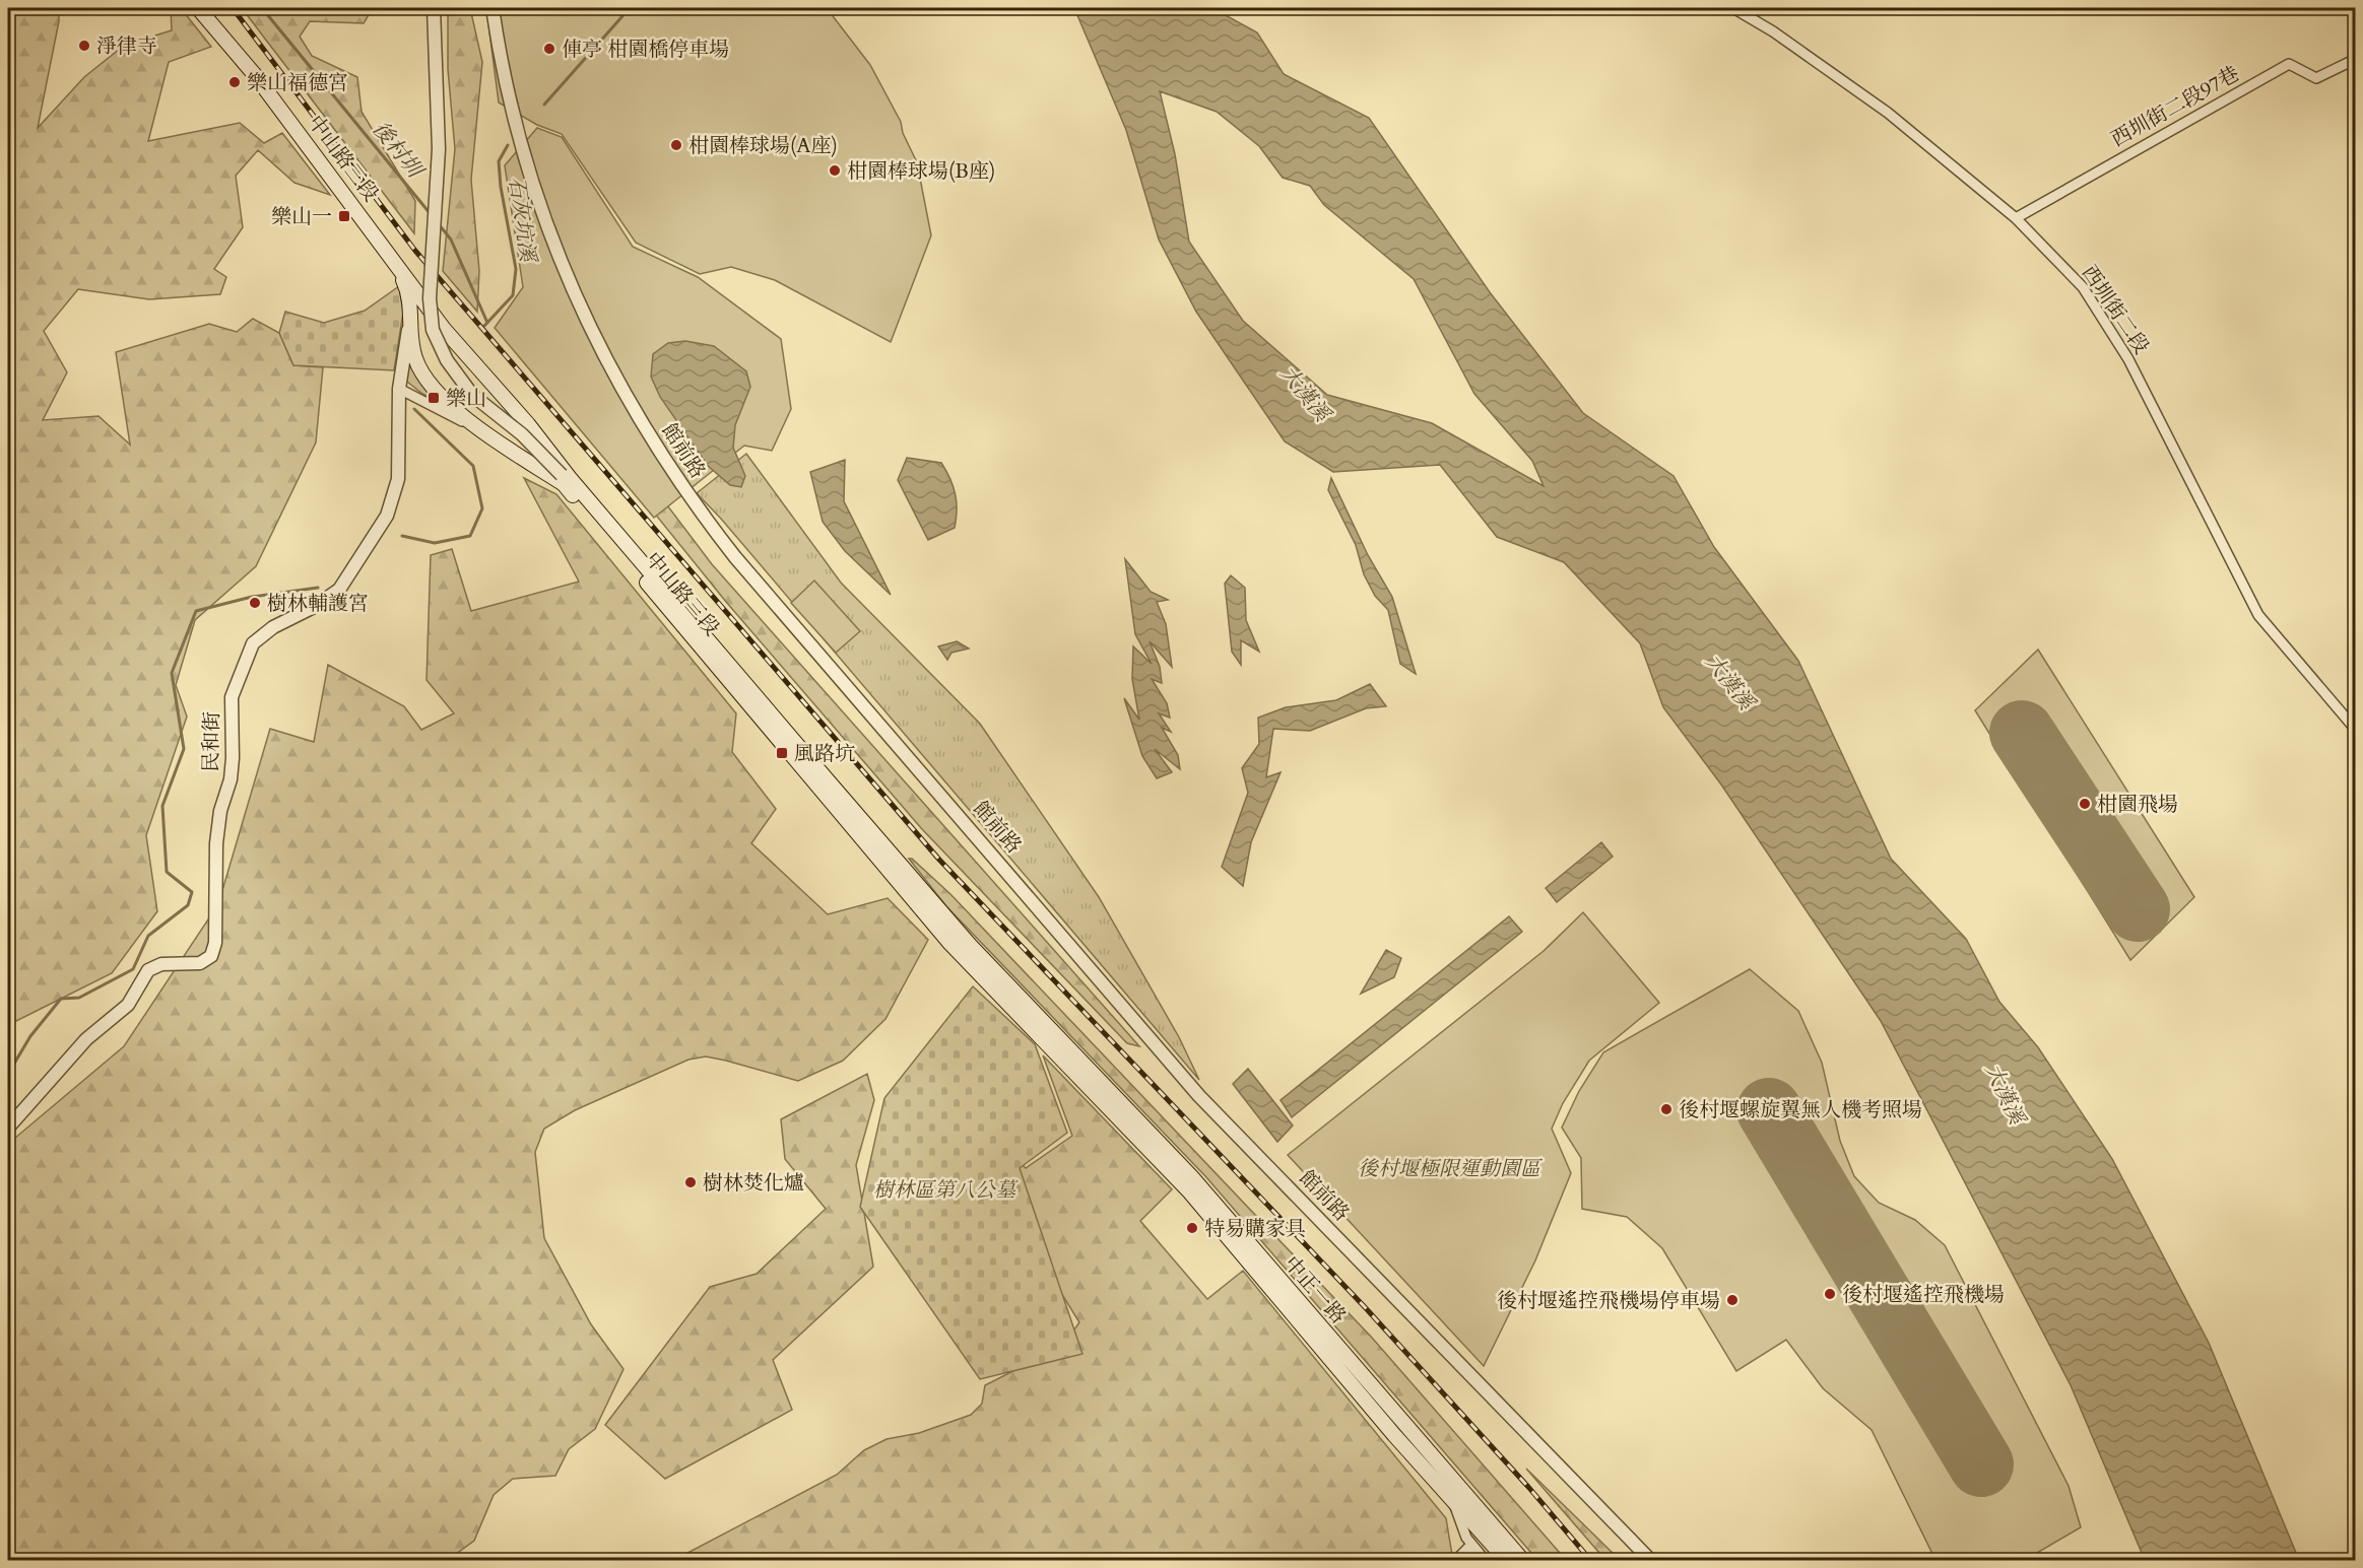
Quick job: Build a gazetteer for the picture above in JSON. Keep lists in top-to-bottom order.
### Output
{
  "streets": {
    "main road": ["中山路三段", "中正一路"],
    "street": [
      "西圳街二段97巷",
      "西圳街二段",
      "館前路",
      "民和街"
    ]
  },
  "crossings": [
    ["西圳街二段97巷", "西圳街二段"],
    ["中山路三段", "民和街"],
    ["中山路三段", "中正一路"]
  ],
  "water": ["後村圳", "石灰坑溪", "大漢溪"],
  "parks": ["後村堰極限運動園區", "樹林區第八公墓"],
  "places": {
    "other": [
      "淨律寺",
      "俥亭 柑園橋停車場",
      "樂山福德宮",
      "柑園棒球場(A座)",
      "柑園棒球場(B座)",
      "樹林輔護宮",
      "柑園飛場",
      "後村堰螺旋翼無人機考照場",
      "樹林焚化爐",
      "特易購家具",
      "後村堰遙控飛機場",
      "後村堰遙控飛機場停車場"
    ],
    "transit": ["樂山一", "樂山", "風路坑"]
  }
}
